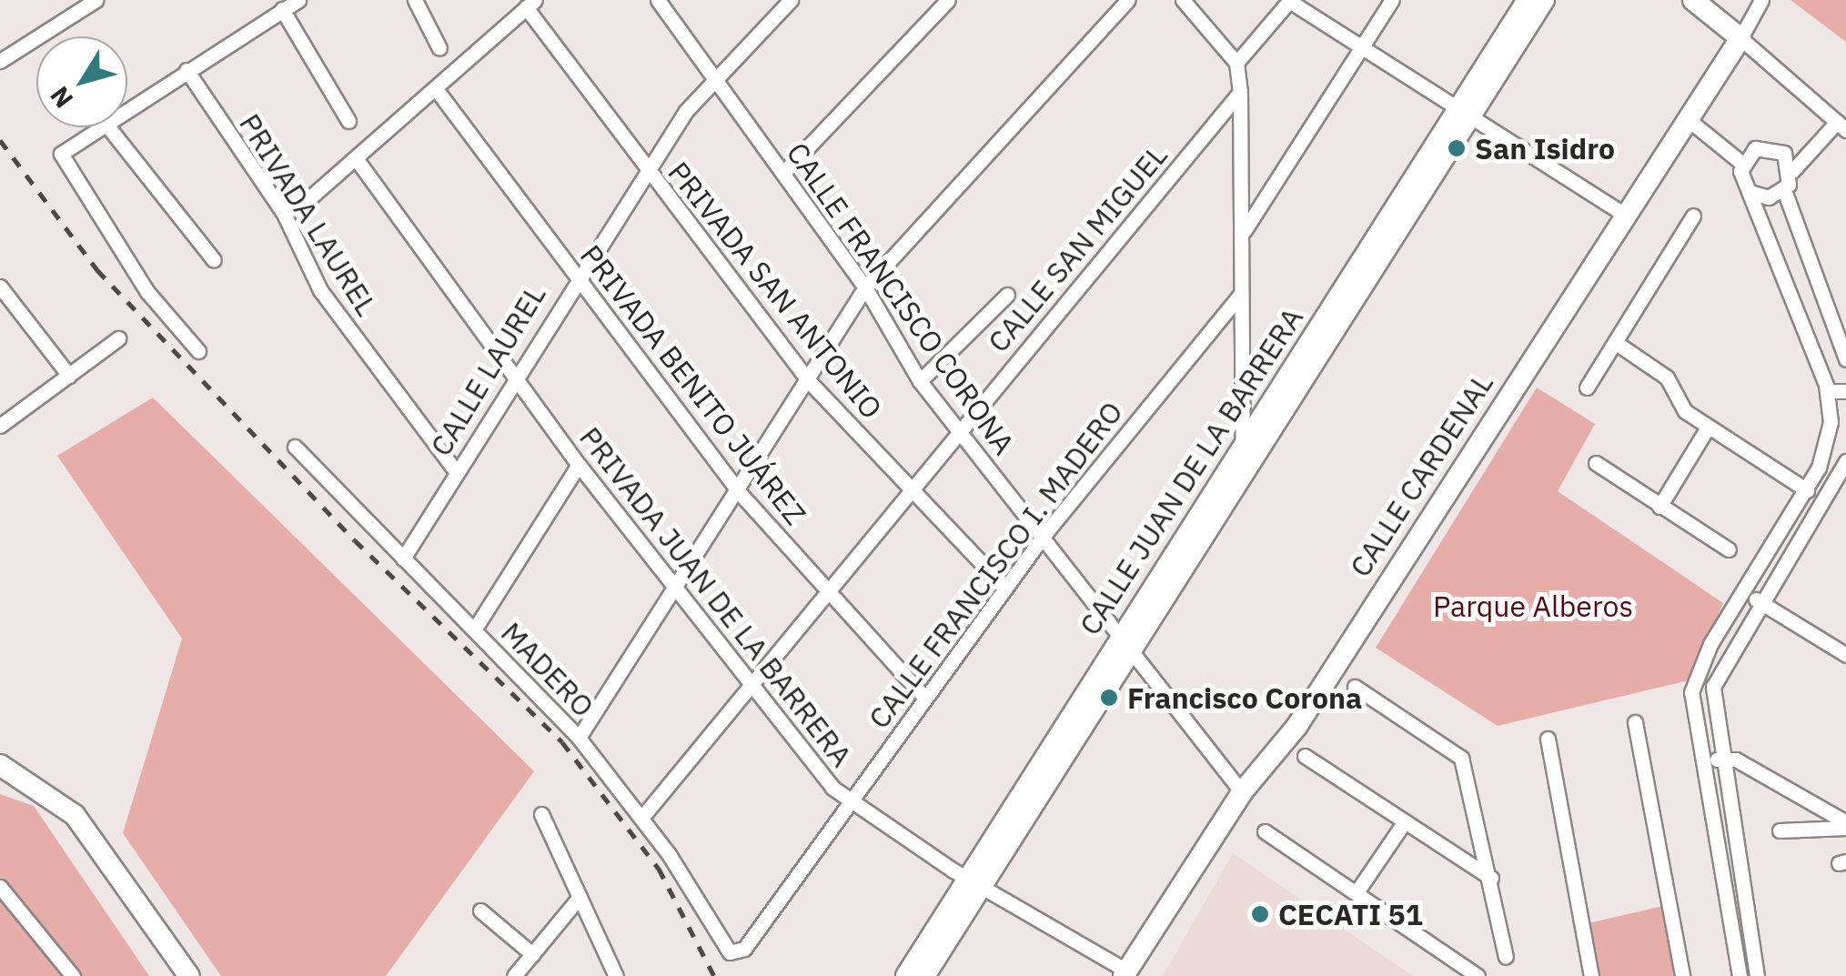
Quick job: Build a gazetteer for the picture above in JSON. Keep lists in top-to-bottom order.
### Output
{
  "streets": {
    "street": [
      "PRIVADA LAUREL",
      "CALLE SAN MIGUEL",
      "PRIVADA SAN ANTONIO",
      "CALLE FRANCISCO CORONA",
      "CALLE LAUREL",
      "PRIVADA BENITO JUÁREZ",
      "CALLE JUAN DE LA BARRERA",
      "CALLE CARDENAL",
      "CALLE FRANCISCO I. MADERO",
      "PRIVADA JUAN DE LA BARRERA",
      "MADERO"
    ]
  },
  "crossings": [
    ["PRIVADA LAUREL", "CALLE LAUREL"],
    ["CALLE SAN MIGUEL", "PRIVADA SAN ANTONIO"],
    ["CALLE SAN MIGUEL", "CALLE FRANCISCO CORONA"],
    ["CALLE SAN MIGUEL", "PRIVADA BENITO JUÁREZ"],
    ["CALLE SAN MIGUEL", "PRIVADA JUAN DE LA BARRERA"],
    ["CALLE SAN MIGUEL", "MADERO"],
    ["PRIVADA SAN ANTONIO", "CALLE LAUREL"],
    ["PRIVADA SAN ANTONIO", "CALLE FRANCISCO I. MADERO"],
    ["CALLE FRANCISCO CORONA", "CALLE LAUREL"],
    ["CALLE FRANCISCO CORONA", "CALLE JUAN DE LA BARRERA"],
    ["CALLE FRANCISCO CORONA", "CALLE CARDENAL"],
    ["CALLE FRANCISCO CORONA", "CALLE FRANCISCO I. MADERO"],
    ["CALLE LAUREL", "PRIVADA BENITO JUÁREZ"],
    ["CALLE LAUREL", "PRIVADA JUAN DE LA BARRERA"],
    ["CALLE LAUREL", "MADERO"],
    ["PRIVADA BENITO JUÁREZ", "CALLE FRANCISCO I. MADERO"],
    ["CALLE JUAN DE LA BARRERA", "PRIVADA JUAN DE LA BARRERA"],
    ["CALLE CARDENAL", "PRIVADA JUAN DE LA BARRERA"],
    ["CALLE FRANCISCO I. MADERO", "PRIVADA JUAN DE LA BARRERA"],
    ["CALLE FRANCISCO I. MADERO", "MADERO"]
  ],
  "parks": ["Parque Alberos"],
  "places": ["San Isidro", "Francisco Corona", "CECATI 51"],
  "north": "bottom left"
}
